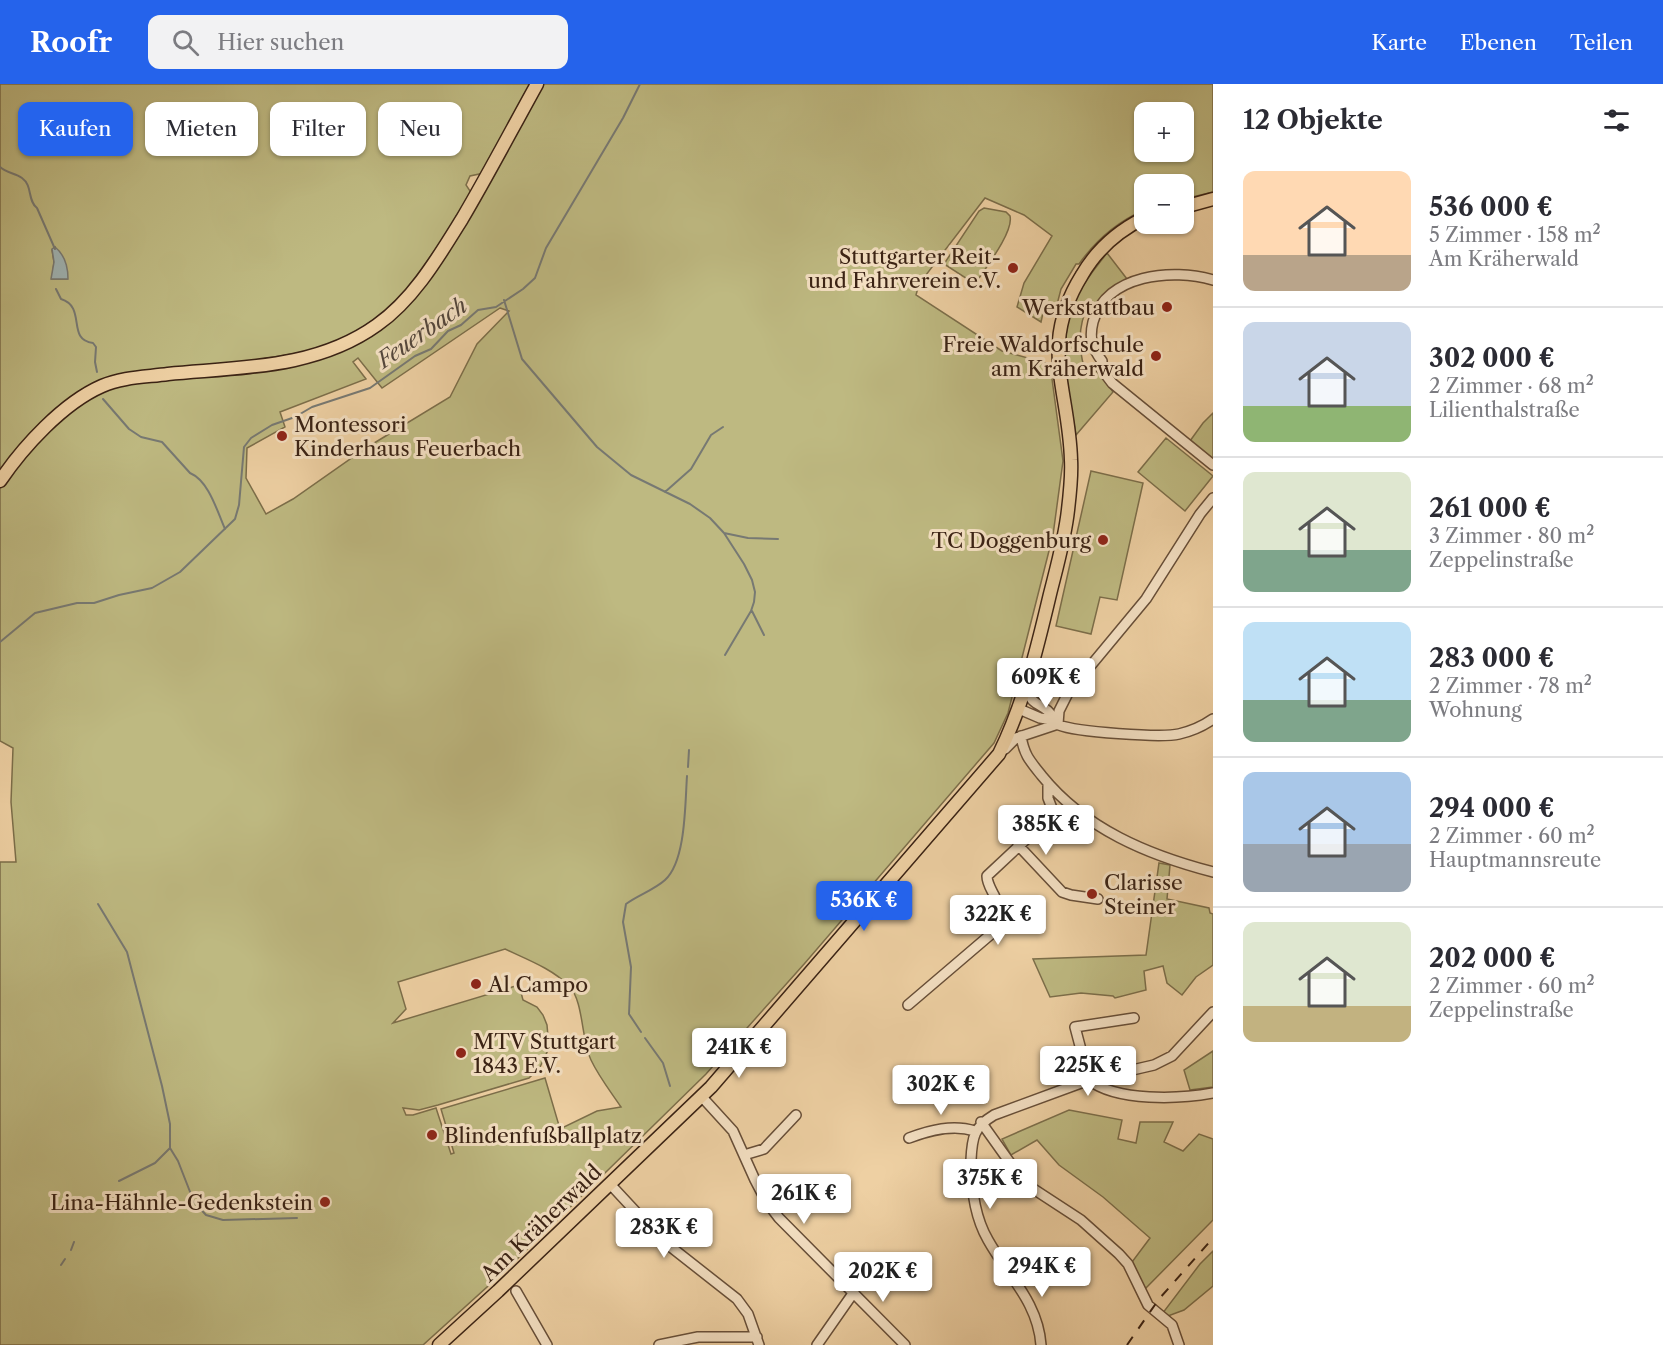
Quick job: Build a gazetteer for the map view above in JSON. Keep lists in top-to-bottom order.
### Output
{
  "streets": {
    "main road": ["Am Kräherwald"]
  },
  "water": ["Feuerbach"],
  "places": [
    "Stuttgarter Reit- und Fahrverein e.V.",
    "Werkstattbau",
    "Freie Waldorfschule am Kräherwald",
    "Montessori Kinderhaus Feuerbach",
    "TC Doggenburg",
    "Clarisse Steiner",
    "Al Campo",
    "MTV Stuttgart 1843 E.V.",
    "Blindenfußballplatz",
    "Lina-Hähnle-Gedenkstein"
  ],
  "page": {
    "header": "Roofr",
    "search": "Hier suchen",
    "nav": ["Karte", "Ebenen", "Teilen"],
    "heading": "12 Objekte",
    "map_buttons": ["+", "−"],
    "chip": [
      "Kaufen",
      "Mieten",
      "Filter",
      "Neu"
    ],
    "list": [
      {
        "name": "536 000 €",
        "note": "5 Zimmer · 158 m² · Am Kräherwald"
      },
      {
        "name": "302 000 €",
        "note": "2 Zimmer · 68 m² · Lilienthalstraße"
      },
      {
        "name": "261 000 €",
        "note": "3 Zimmer · 80 m² · Zeppelinstraße"
      },
      {
        "name": "283 000 €",
        "note": "2 Zimmer · 78 m² · Wohnung"
      },
      {
        "name": "294 000 €",
        "note": "2 Zimmer · 60 m² · Hauptmannsreute"
      },
      {
        "name": "202 000 €",
        "note": "2 Zimmer · 60 m² · Zeppelinstraße"
      }
    ],
    "price": [
      "609K €",
      "385K €",
      "536K €",
      "322K €",
      "241K €",
      "225K €",
      "302K €",
      "375K €",
      "261K €",
      "283K €",
      "294K €",
      "202K €"
    ]
  }
}
